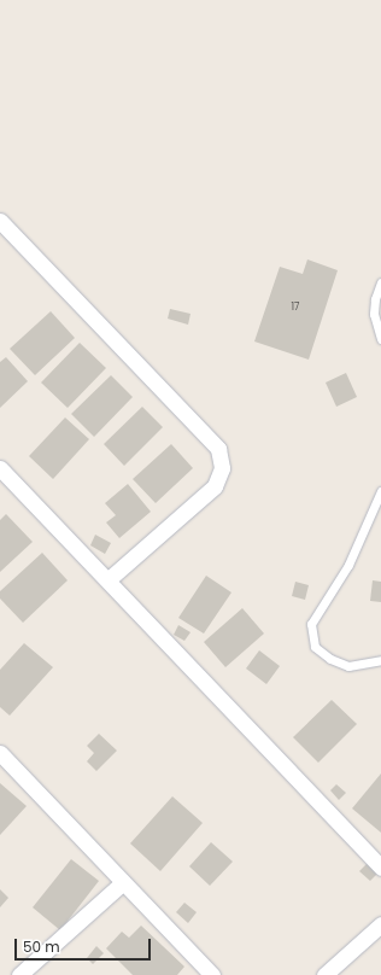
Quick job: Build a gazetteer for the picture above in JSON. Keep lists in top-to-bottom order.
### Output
{
  "house_numbers": ["17"],
  "scale_bar": "50 m"
}
